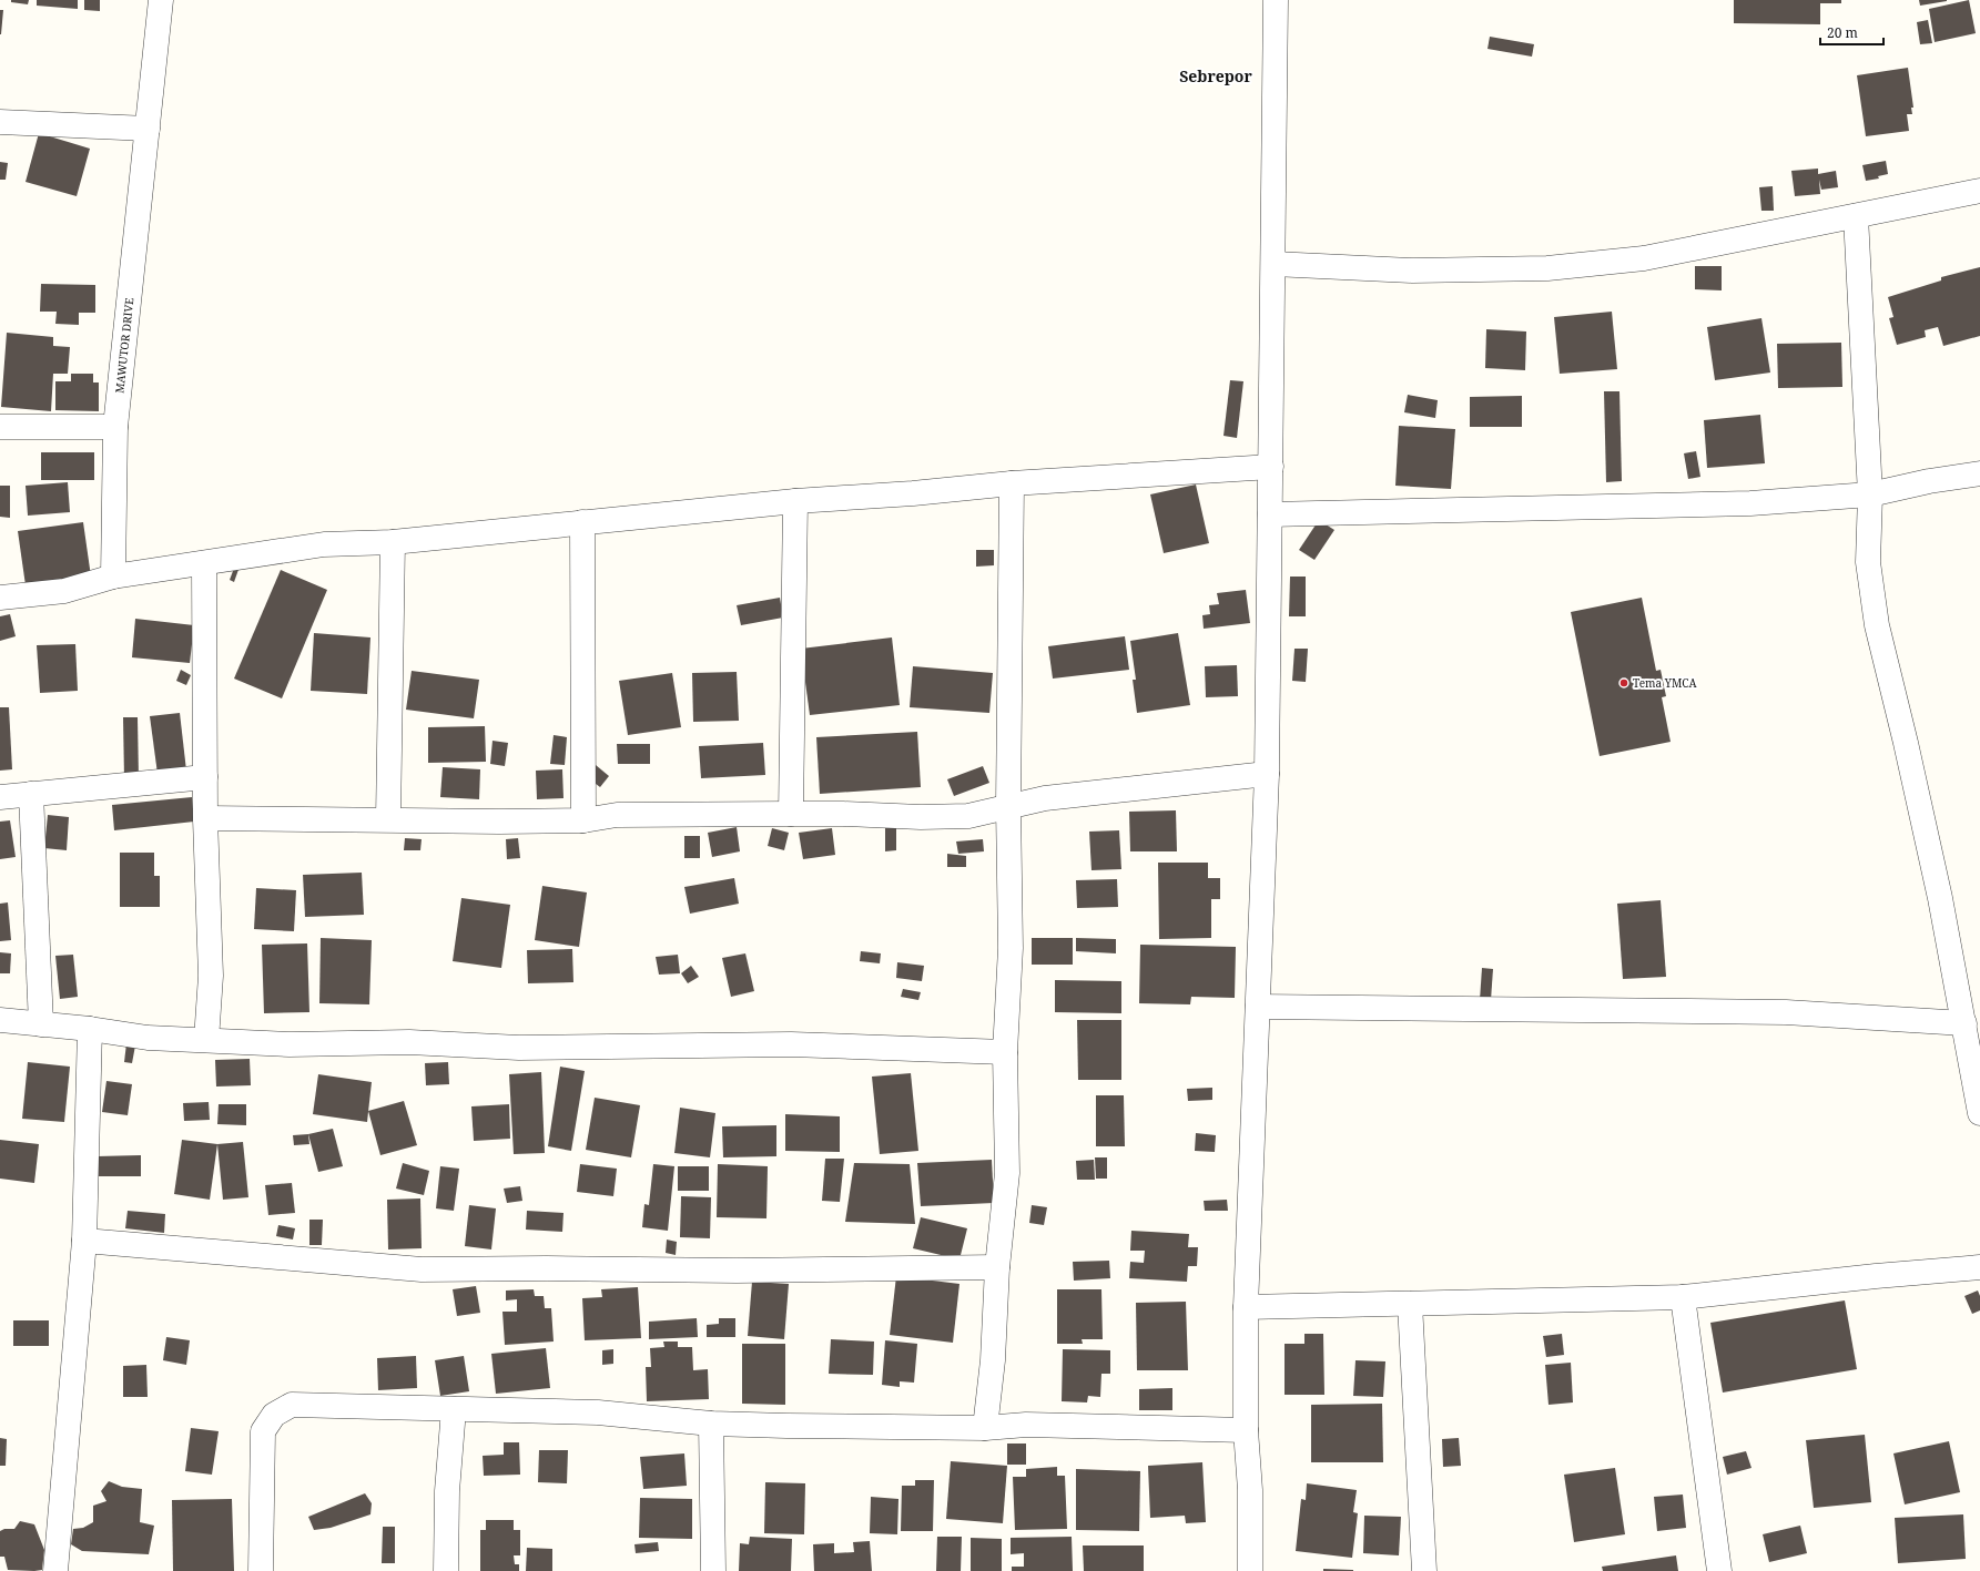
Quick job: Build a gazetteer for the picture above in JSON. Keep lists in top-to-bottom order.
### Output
{
  "streets": {
    "street": ["MAWUTOR DRIVE"]
  },
  "districts": ["Sebrepor"],
  "places": ["Tema YMCA"],
  "scale_bar": "20 m"
}
